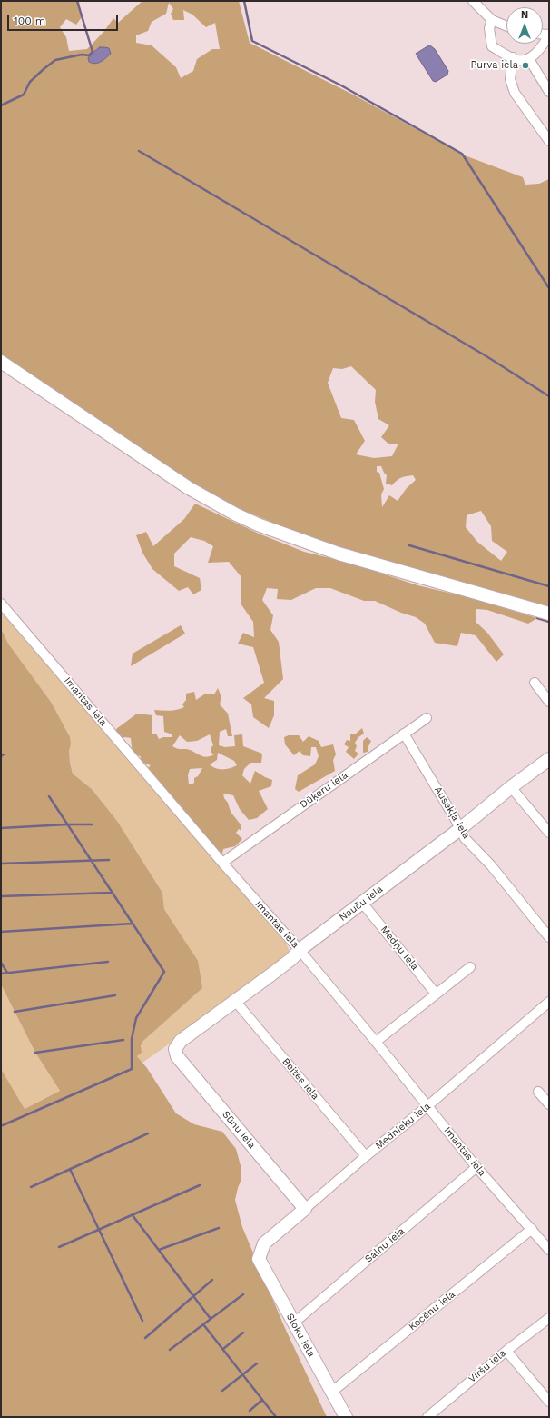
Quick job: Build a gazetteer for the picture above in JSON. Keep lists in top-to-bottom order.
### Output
{
  "streets": {
    "street": [
      "Imantas iela",
      "Dūķeru iela",
      "Ausekļa iela",
      "Nauču iela",
      "Medņu iela",
      "Beites iela",
      "Mednieku iela",
      "Sūnu iela",
      "Salnu iela",
      "Kocēnu iela",
      "Sloku iela",
      "Viršu iela"
    ]
  },
  "crossings": [
    ["Imantas iela", "Dūķeru iela"],
    ["Imantas iela", "Nauču iela"],
    ["Imantas iela", "Mednieku iela"],
    ["Imantas iela", "Salnu iela"],
    ["Imantas iela", "Kocēnu iela"],
    ["Dūķeru iela", "Ausekļa iela"],
    ["Ausekļa iela", "Nauču iela"],
    ["Nauču iela", "Medņu iela"],
    ["Nauču iela", "Beites iela"],
    ["Nauču iela", "Sūnu iela"],
    ["Beites iela", "Mednieku iela"],
    ["Mednieku iela", "Sūnu iela"],
    ["Mednieku iela", "Sloku iela"],
    ["Salnu iela", "Sloku iela"],
    ["Kocēnu iela", "Sloku iela"]
  ],
  "places": ["Purva iela"],
  "scale_bar": "100 m",
  "north": "top"
}
